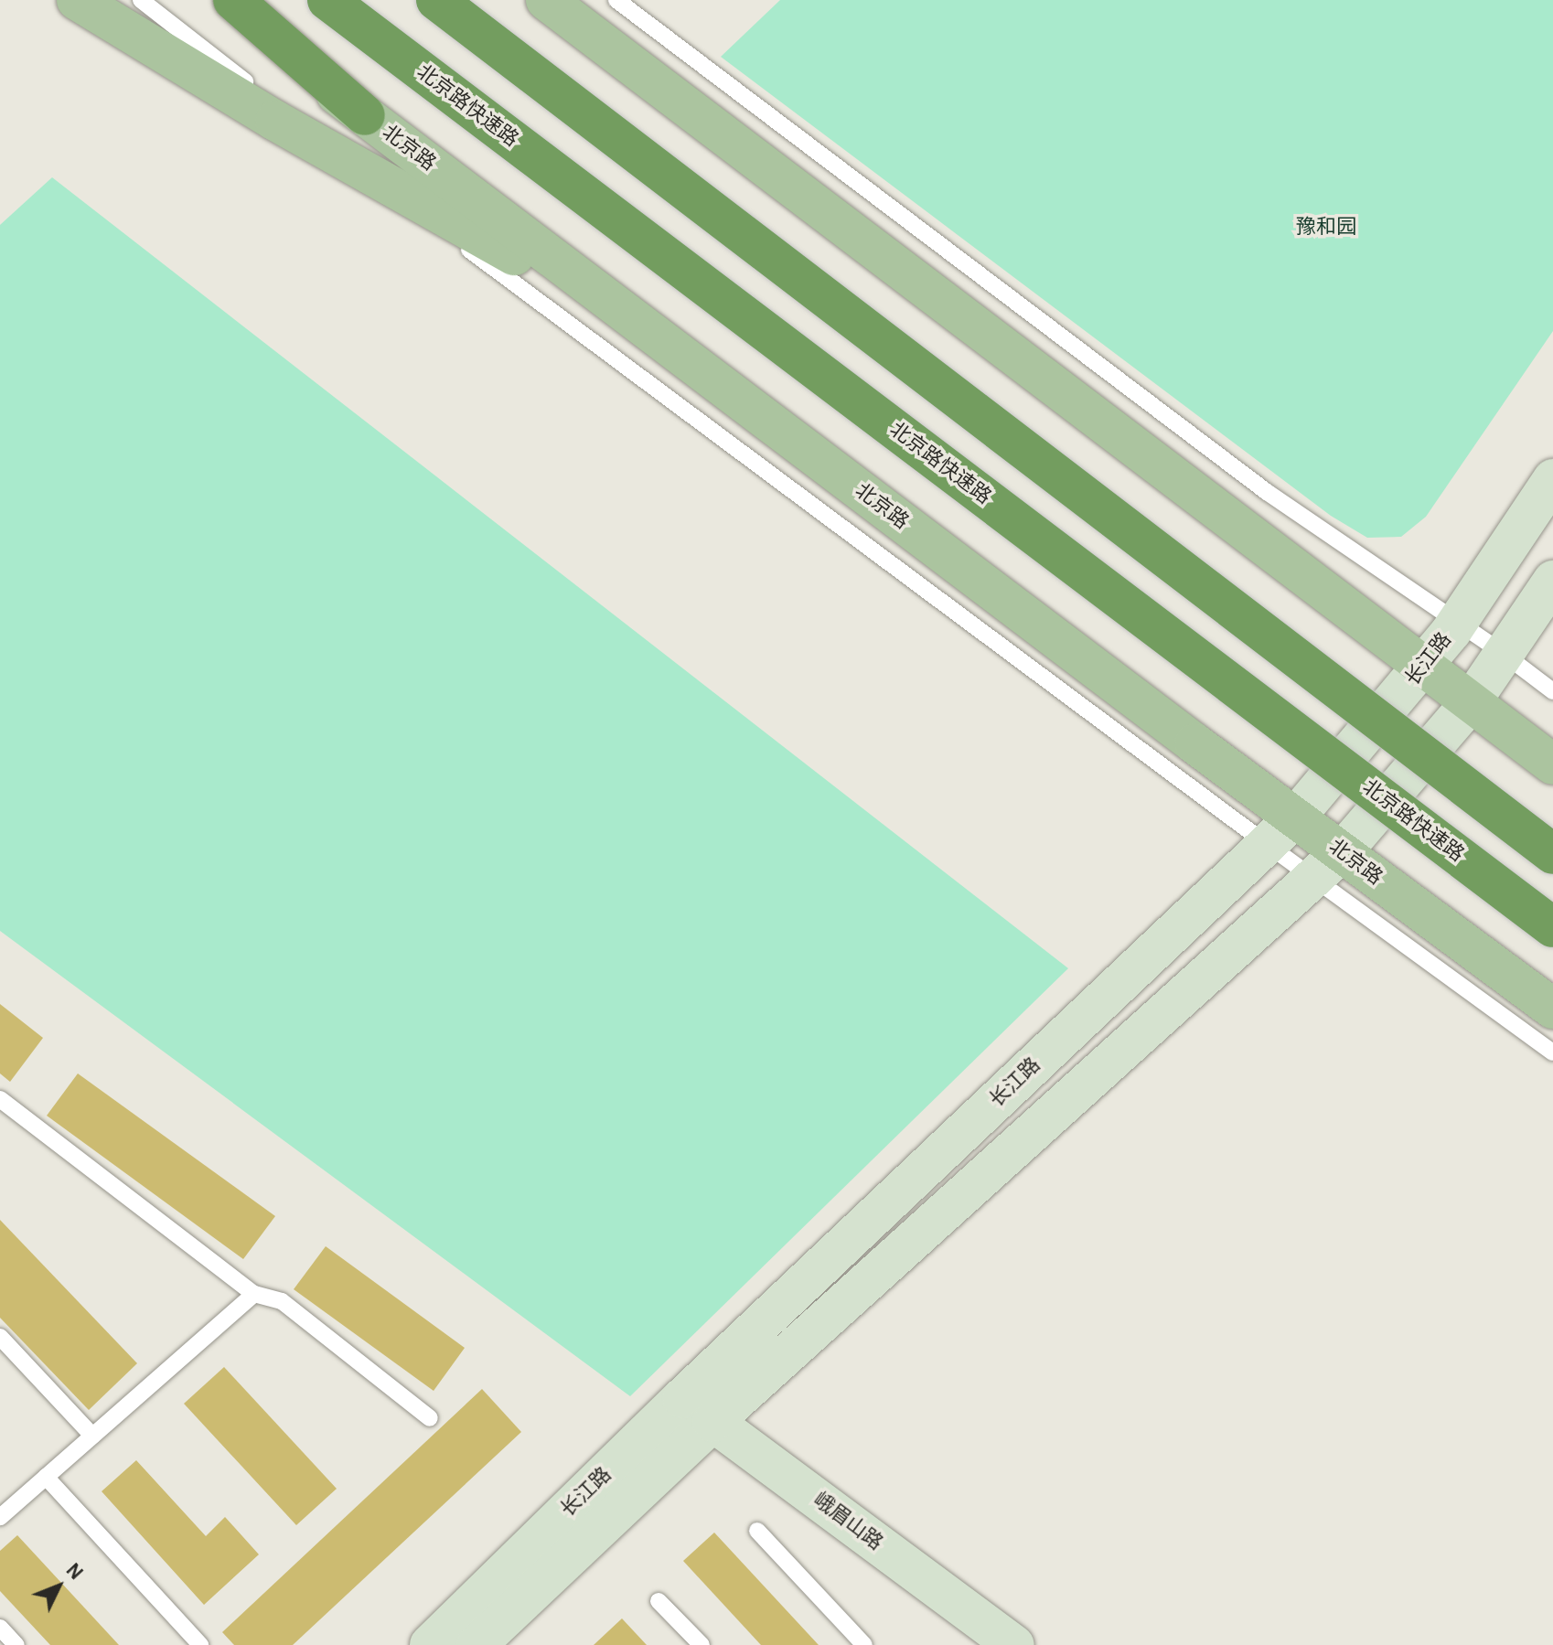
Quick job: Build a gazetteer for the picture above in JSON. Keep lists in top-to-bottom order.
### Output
{
  "streets": {
    "highway": ["北京路快速路"],
    "main road": ["北京路"],
    "street": ["长江路", "峨眉山路"]
  },
  "crossings": [
    ["北京路", "长江路"],
    ["长江路", "峨眉山路"]
  ],
  "parks": ["豫和园"],
  "north": "top right"
}
